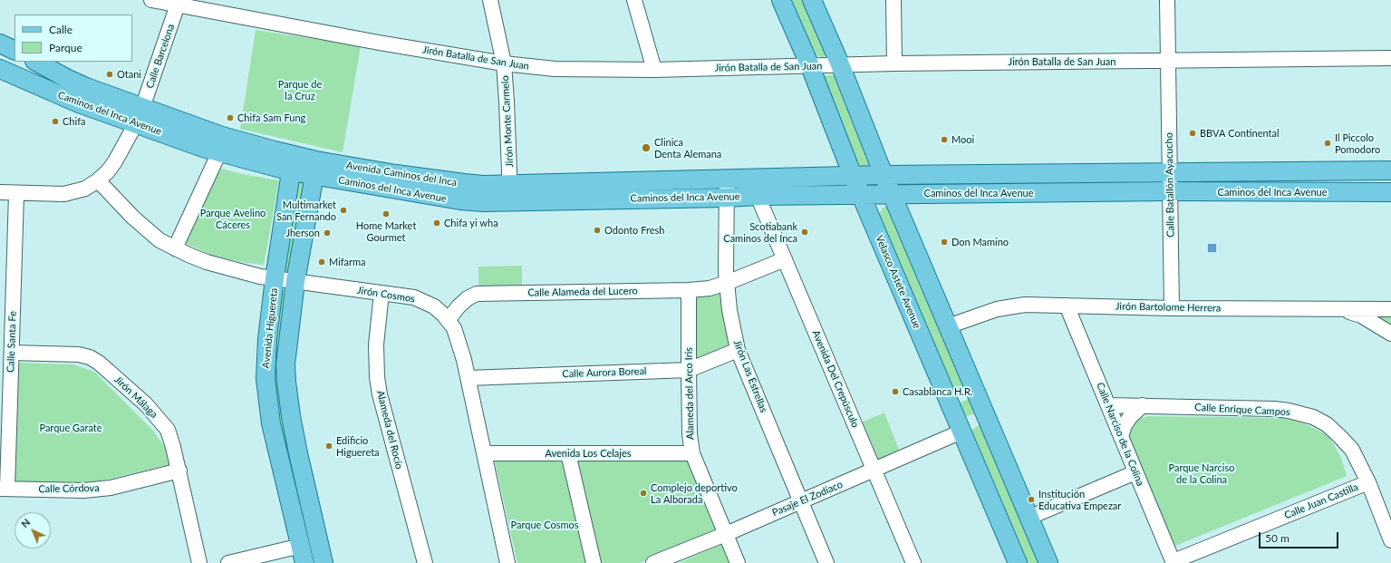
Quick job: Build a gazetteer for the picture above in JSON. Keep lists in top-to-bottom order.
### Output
{
  "streets": {
    "main road": [
      "Caminos del Inca Avenue",
      "Avenida Caminos del Inca",
      "Velasco Astete Avenue",
      "Avenida Higuereta"
    ],
    "street": [
      "Calle Barcelona",
      "Jirón Batalla de San Juan",
      "Jirón Monte Carmelo",
      "Calle Batallón Ayacucho",
      "Calle Alameda del Lucero",
      "Jirón Cosmos",
      "Jirón Bartolome Herrera",
      "Calle Santa Fe",
      "Calle Aurora Boreal",
      "Jirón Las Estrellas",
      "Avenida Del Crepúsculo",
      "Alameda del Arco Iris",
      "Jirón Málaga",
      "Calle Enrique Campos",
      "Alameda del Rocío",
      "Calle Narciso de la Colina",
      "Avenida Los Celajes",
      "Calle Córdova",
      "Pasaje El Zodíaco",
      "Calle Juan Castilla"
    ]
  },
  "crossings": [
    ["Calle Barcelona", "Jirón Batalla de San Juan"],
    ["Calle Barcelona", "Caminos del Inca Avenue"],
    ["Calle Barcelona", "Jirón Cosmos"],
    ["Calle Barcelona", "Calle Santa Fe"],
    ["Jirón Batalla de San Juan", "Jirón Monte Carmelo"],
    ["Jirón Batalla de San Juan", "Calle Batallón Ayacucho"],
    ["Jirón Batalla de San Juan", "Velasco Astete Avenue"],
    ["Caminos del Inca Avenue", "Jirón Monte Carmelo"],
    ["Caminos del Inca Avenue", "Avenida Caminos del Inca"],
    ["Caminos del Inca Avenue", "Calle Batallón Ayacucho"],
    ["Caminos del Inca Avenue", "Velasco Astete Avenue"],
    ["Caminos del Inca Avenue", "Avenida Higuereta"],
    ["Caminos del Inca Avenue", "Jirón Las Estrellas"],
    ["Caminos del Inca Avenue", "Avenida Del Crepúsculo"],
    ["Jirón Monte Carmelo", "Avenida Caminos del Inca"],
    ["Avenida Caminos del Inca", "Avenida Higuereta"],
    ["Calle Batallón Ayacucho", "Jirón Bartolome Herrera"],
    ["Velasco Astete Avenue", "Pasaje El Zodíaco"],
    ["Calle Alameda del Lucero", "Jirón Cosmos"],
    ["Calle Alameda del Lucero", "Jirón Las Estrellas"],
    ["Calle Alameda del Lucero", "Avenida Del Crepúsculo"],
    ["Calle Alameda del Lucero", "Alameda del Arco Iris"],
    ["Jirón Cosmos", "Avenida Higuereta"],
    ["Jirón Cosmos", "Calle Aurora Boreal"],
    ["Jirón Cosmos", "Alameda del Rocío"],
    ["Jirón Cosmos", "Avenida Los Celajes"],
    ["Jirón Bartolome Herrera", "Calle Narciso de la Colina"],
    ["Calle Santa Fe", "Jirón Málaga"],
    ["Calle Santa Fe", "Calle Córdova"],
    ["Calle Aurora Boreal", "Jirón Las Estrellas"],
    ["Calle Aurora Boreal", "Alameda del Arco Iris"],
    ["Jirón Las Estrellas", "Pasaje El Zodíaco"],
    ["Avenida Del Crepúsculo", "Pasaje El Zodíaco"],
    ["Alameda del Arco Iris", "Avenida Los Celajes"],
    ["Alameda del Arco Iris", "Pasaje El Zodíaco"],
    ["Jirón Málaga", "Calle Córdova"],
    ["Calle Enrique Campos", "Calle Narciso de la Colina"],
    ["Calle Enrique Campos", "Calle Juan Castilla"],
    ["Calle Narciso de la Colina", "Calle Juan Castilla"]
  ],
  "parks": [
    "Parque de la Cruz",
    "Parque Avelino Cáceres",
    "Parque Garate",
    "Parque Narciso de la Colina",
    "Parque Cosmos"
  ],
  "places": [
    "Otani",
    "Chifa Sam Fung",
    "Chifa",
    "BBVA Continental",
    "Mooi",
    "Il Piccolo Pomodoro",
    "Clinica Denta Alemana",
    "Multimarket San Fernando",
    "Home Market Gourmet",
    "Chifa yi wha",
    "Odonto Fresh",
    "Scotiabank Caminos del Inca",
    "Jherson",
    "Don Mamino",
    "Mifarma",
    "Casablanca H.R.",
    "Edificio Higuereta",
    "Complejo deportivo La Alborada",
    "Institución Educativa Empezar"
  ],
  "legend": ["Calle", "Parque"],
  "scale_bar": "50 m",
  "north": "top left"
}
